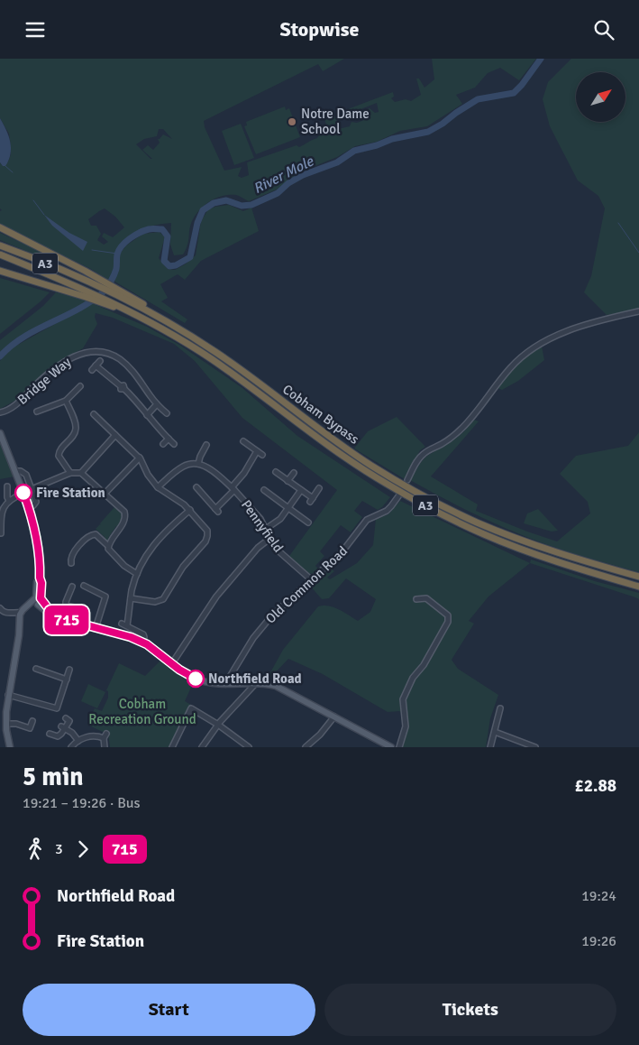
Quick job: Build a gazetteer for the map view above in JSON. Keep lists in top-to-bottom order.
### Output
{
  "streets": {
    "highway": ["A3", "Cobham Bypass"],
    "street": ["Bridge Way", "Pennyfield", "Old Common Road"]
  },
  "crossings": [
    ["Pennyfield", "Old Common Road"]
  ],
  "water": ["River Mole"],
  "parks": ["Cobham Recreation Ground"],
  "places": ["Notre Dame School", "Fire Station", "Northfield Road"],
  "lines": ["bus line 715"],
  "north": "top right",
  "page": {
    "header": "Stopwise",
    "on_map": "715",
    "heading": ["5 min", "19:21 – 19:26 · Bus", "£2.88"],
    "legs": ["3", "715"],
    "list": [
      {
        "name": "Northfield Road",
        "value": "19:24"
      },
      {
        "name": "Fire Station",
        "value": "19:26"
      }
    ],
    "buttons": ["Start", "Tickets"]
  }
}
